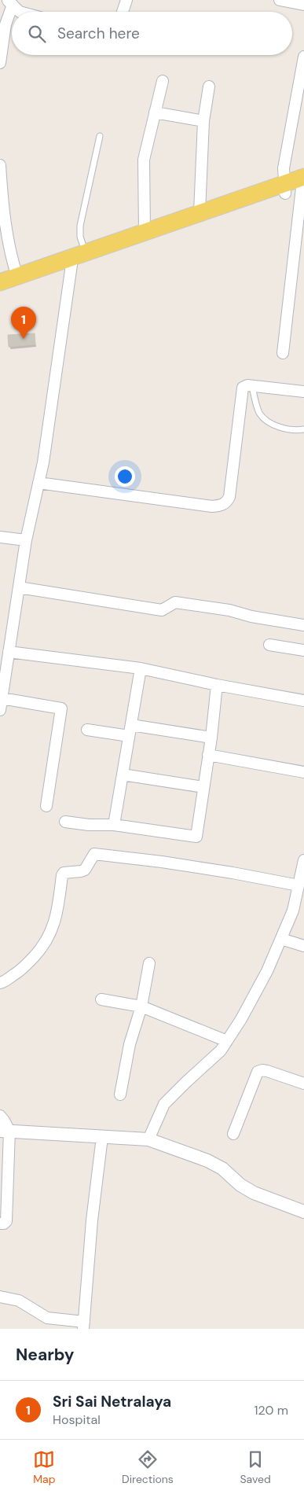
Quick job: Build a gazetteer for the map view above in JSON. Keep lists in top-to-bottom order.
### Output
{
  "page": {
    "search": "Search here",
    "pins": "1",
    "heading": "Nearby",
    "list": [
      {
        "mark": "1",
        "name": "Sri Sai Netralaya",
        "note": "Hospital",
        "value": "120 m"
      }
    ],
    "nav": ["Map", "Directions", "Saved"]
  }
}
